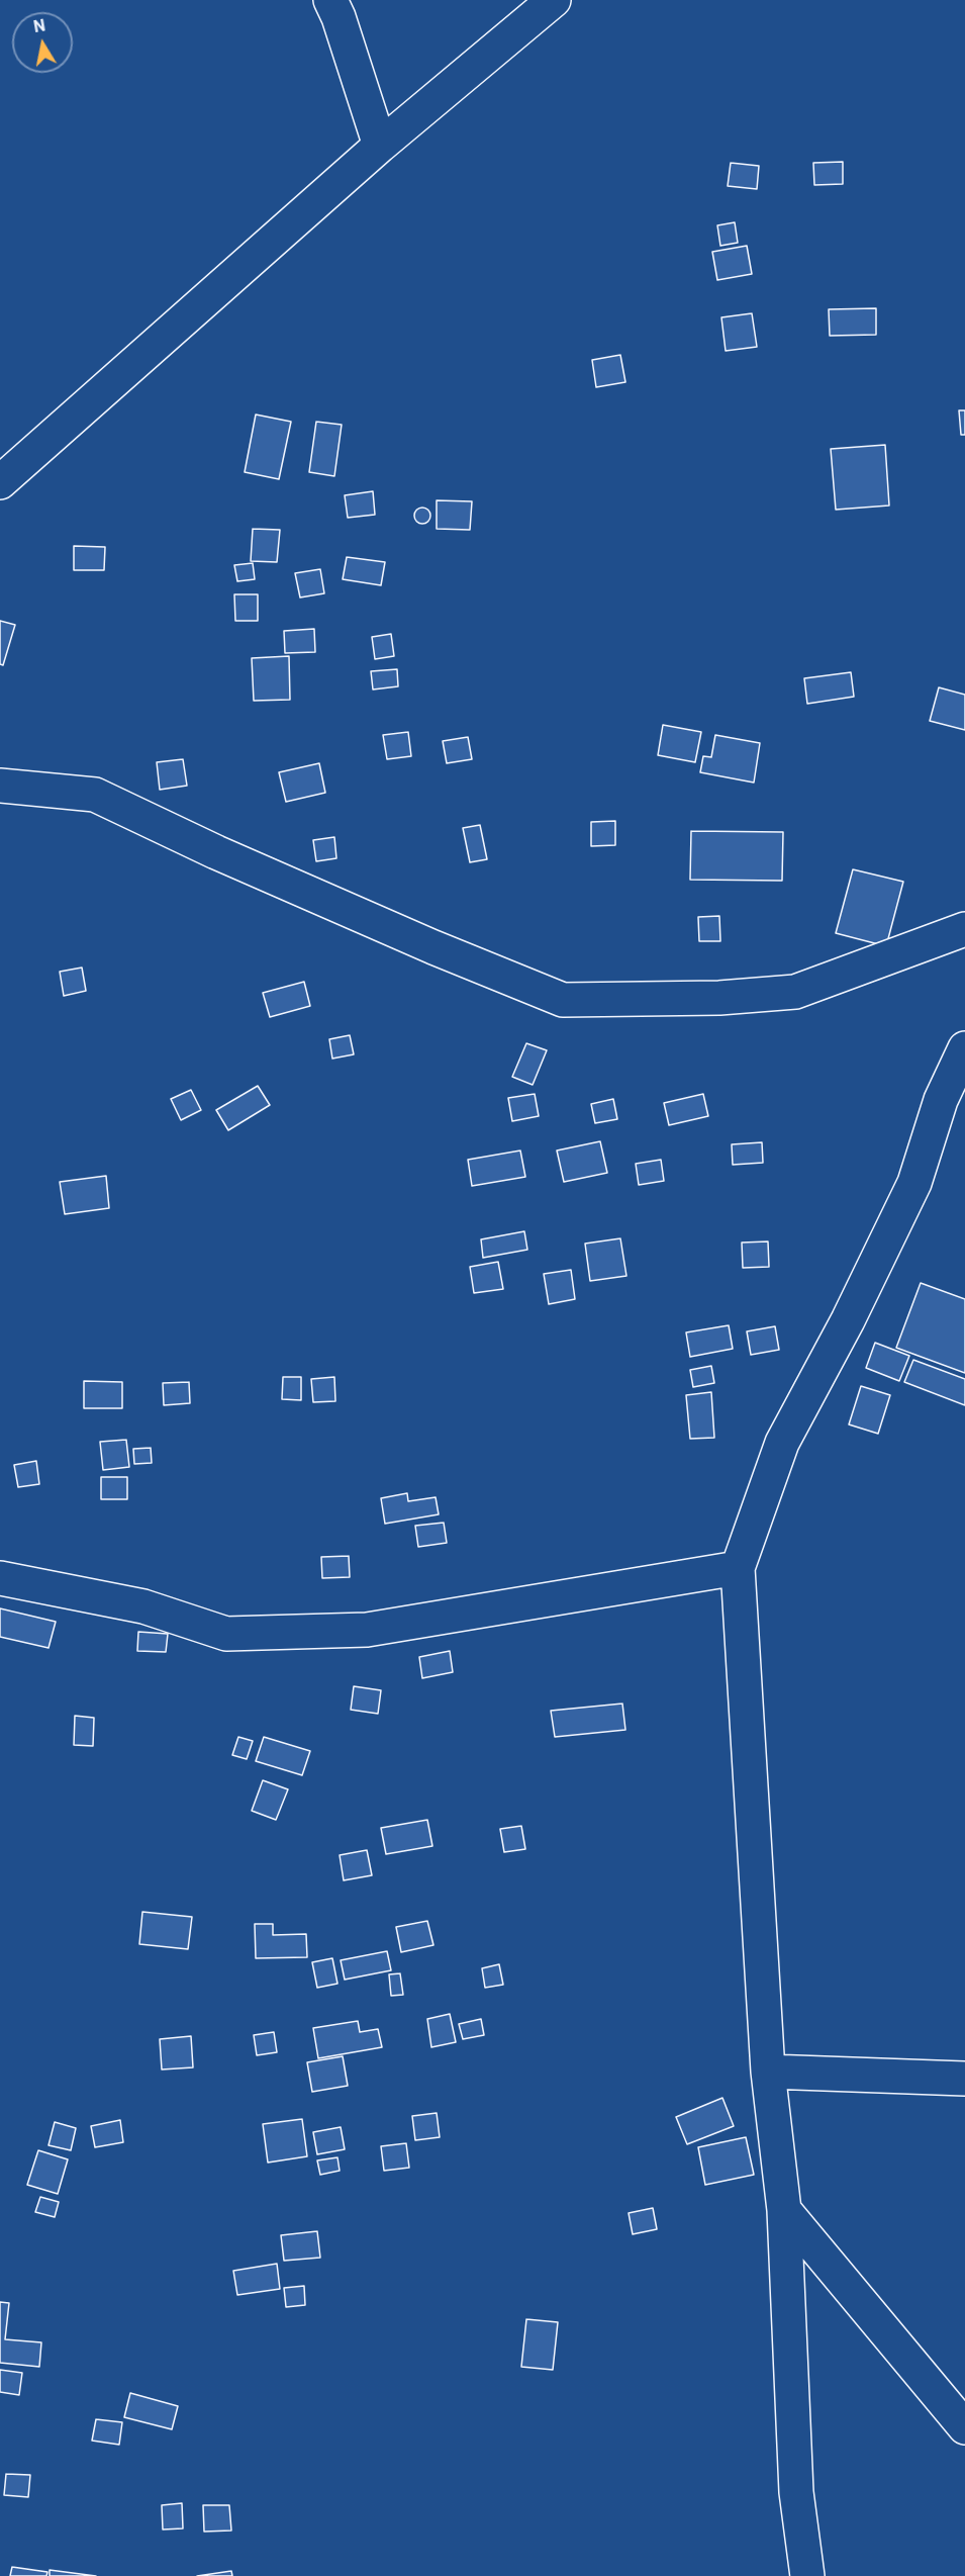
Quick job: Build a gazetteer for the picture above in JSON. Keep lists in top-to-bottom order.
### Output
{
  "north": "top"
}
